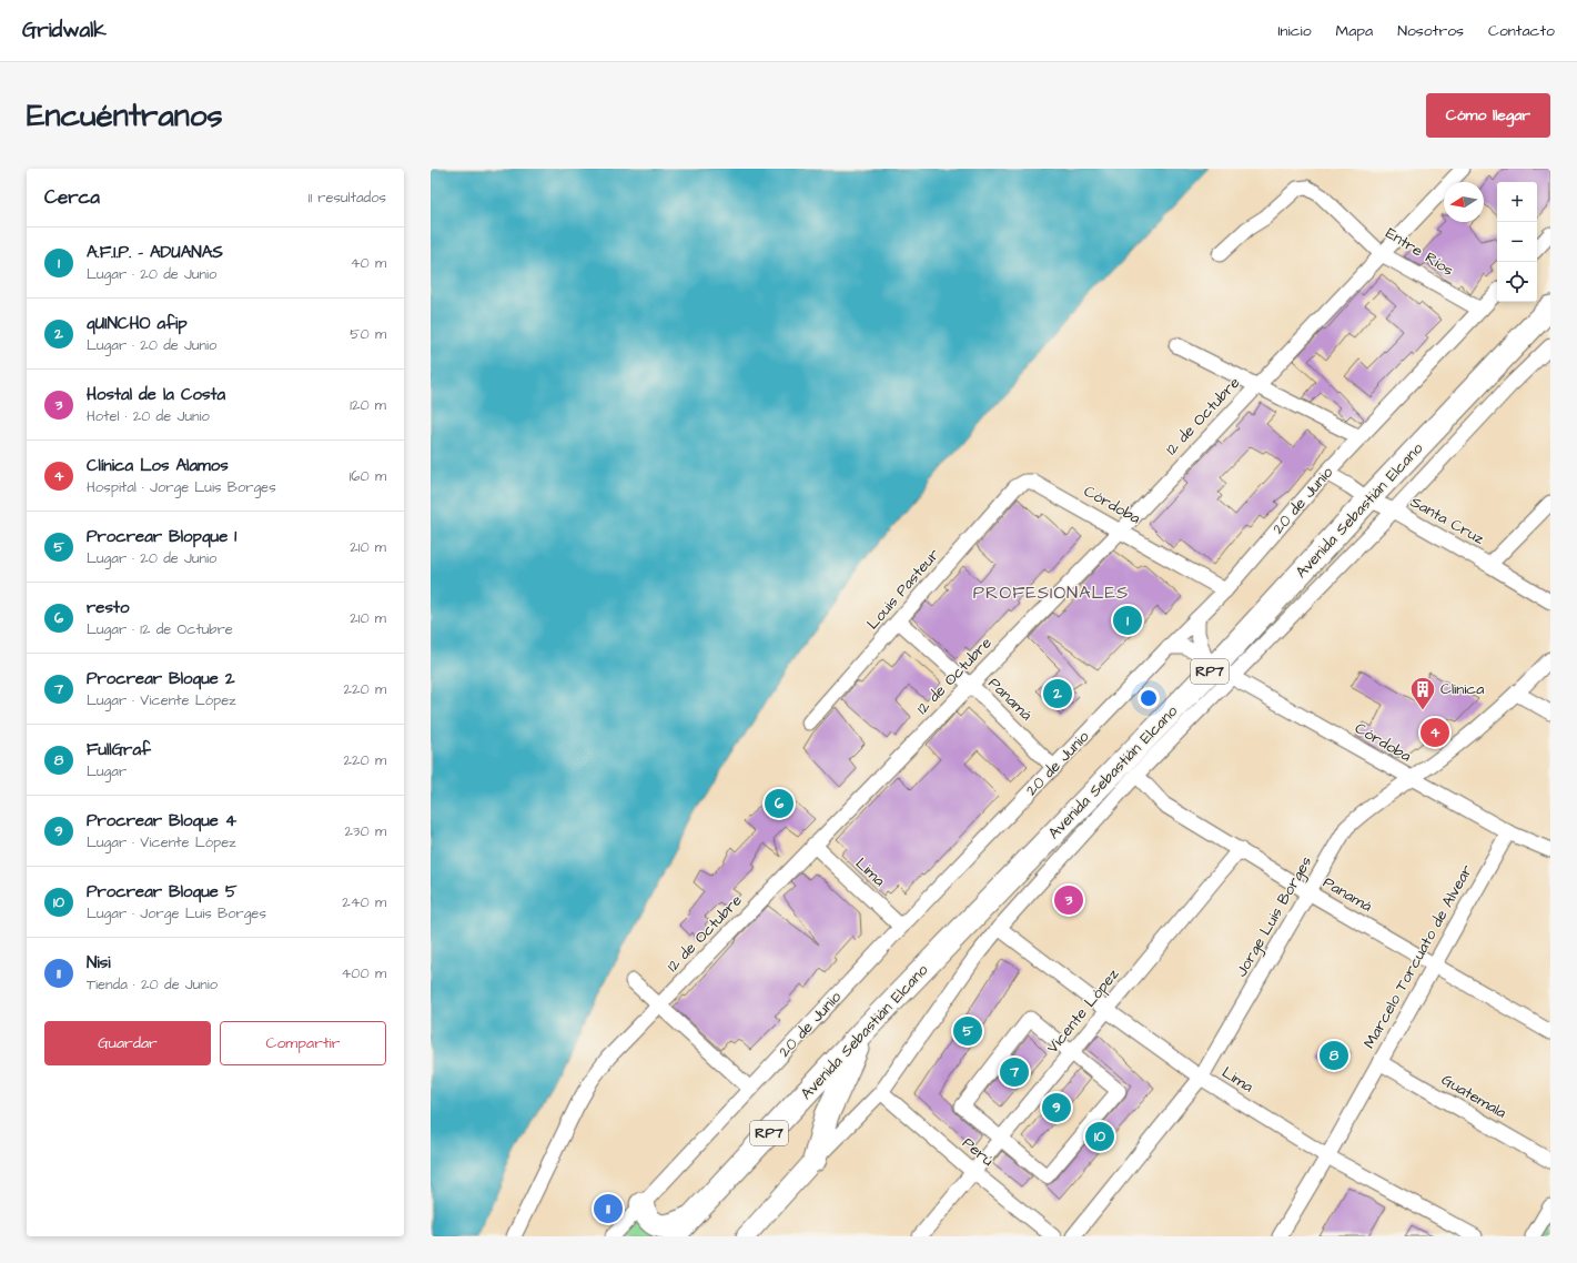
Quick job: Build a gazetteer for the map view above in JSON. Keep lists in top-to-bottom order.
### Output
{
  "streets": {
    "main road": ["Avenida Sebastián Elcano", "RP7"],
    "street": [
      "Entre Ríos",
      "12 de Octubre",
      "20 de Junio",
      "Córdoba",
      "Santa Cruz",
      "Louis Pasteur",
      "Panamá",
      "Lima",
      "Jorge Luis Borges",
      "Marcelo Torcuato de Alvear",
      "Vicente López",
      "Guatemala",
      "Perú"
    ]
  },
  "crossings": [
    ["Entre Ríos", "12 de Octubre"],
    ["Entre Ríos", "20 de Junio"],
    ["12 de Octubre", "Córdoba"],
    ["12 de Octubre", "Panamá"],
    ["12 de Octubre", "Lima"],
    ["20 de Junio", "Córdoba"],
    ["20 de Junio", "Santa Cruz"],
    ["20 de Junio", "Panamá"],
    ["20 de Junio", "Lima"],
    ["Córdoba", "Avenida Sebastián Elcano"],
    ["Córdoba", "Louis Pasteur"],
    ["Córdoba", "Jorge Luis Borges"],
    ["Córdoba", "Marcelo Torcuato de Alvear"],
    ["Avenida Sebastián Elcano", "Santa Cruz"],
    ["Louis Pasteur", "Panamá"],
    ["Panamá", "Jorge Luis Borges"],
    ["Panamá", "Marcelo Torcuato de Alvear"],
    ["Panamá", "Vicente López"],
    ["Lima", "Jorge Luis Borges"],
    ["Lima", "Marcelo Torcuato de Alvear"],
    ["Lima", "Vicente López"],
    ["Marcelo Torcuato de Alvear", "Guatemala"],
    ["Vicente López", "Perú"]
  ],
  "districts": ["PROFESIONALES"],
  "places": {
    "building": ["Clinica"]
  },
  "north": "left",
  "page": {
    "header": "Gridwalk",
    "nav": [
      "Inicio",
      "Mapa",
      "Nosotros",
      "Contacto"
    ],
    "buttons": [
      "Cómo llegar",
      ["Guardar", "Compartir"]
    ],
    "title": "Encuéntranos",
    "heading": ["Cerca", "11 resultados"],
    "map_buttons": ["+", "−"],
    "list": [
      {
        "mark": "1",
        "name": "A.F.I.P. - ADUANAS",
        "note": "Lugar · 20 de Junio",
        "value": "40 m"
      },
      {
        "mark": "2",
        "name": "qUINCHO afip",
        "note": "Lugar · 20 de Junio",
        "value": "50 m"
      },
      {
        "mark": "3",
        "name": "Hostal de la Costa",
        "note": "Hotel · 20 de Junio",
        "value": "120 m"
      },
      {
        "mark": "4",
        "name": "Clínica Los Alamos",
        "note": "Hospital · Jorge Luis Borges",
        "value": "160 m"
      },
      {
        "mark": "5",
        "name": "Procrear Blopque 1",
        "note": "Lugar · 20 de Junio",
        "value": "210 m"
      },
      {
        "mark": "6",
        "name": "resto",
        "note": "Lugar · 12 de Octubre",
        "value": "210 m"
      },
      {
        "mark": "7",
        "name": "Procrear Bloque 2",
        "note": "Lugar · Vicente López",
        "value": "220 m"
      },
      {
        "mark": "8",
        "name": "FullGraf",
        "note": "Lugar",
        "value": "220 m"
      },
      {
        "mark": "9",
        "name": "Procrear Bloque 4",
        "note": "Lugar · Vicente López",
        "value": "230 m"
      },
      {
        "mark": "10",
        "name": "Procrear Bloque 5",
        "note": "Lugar · Jorge Luis Borges",
        "value": "240 m"
      },
      {
        "mark": "11",
        "name": "Nisi",
        "note": "Tienda · 20 de Junio",
        "value": "400 m"
      }
    ],
    "pins": [
      "1",
      "2",
      "4",
      "6",
      "3",
      "5",
      "8",
      "7",
      "9",
      "10",
      "11"
    ]
  }
}
